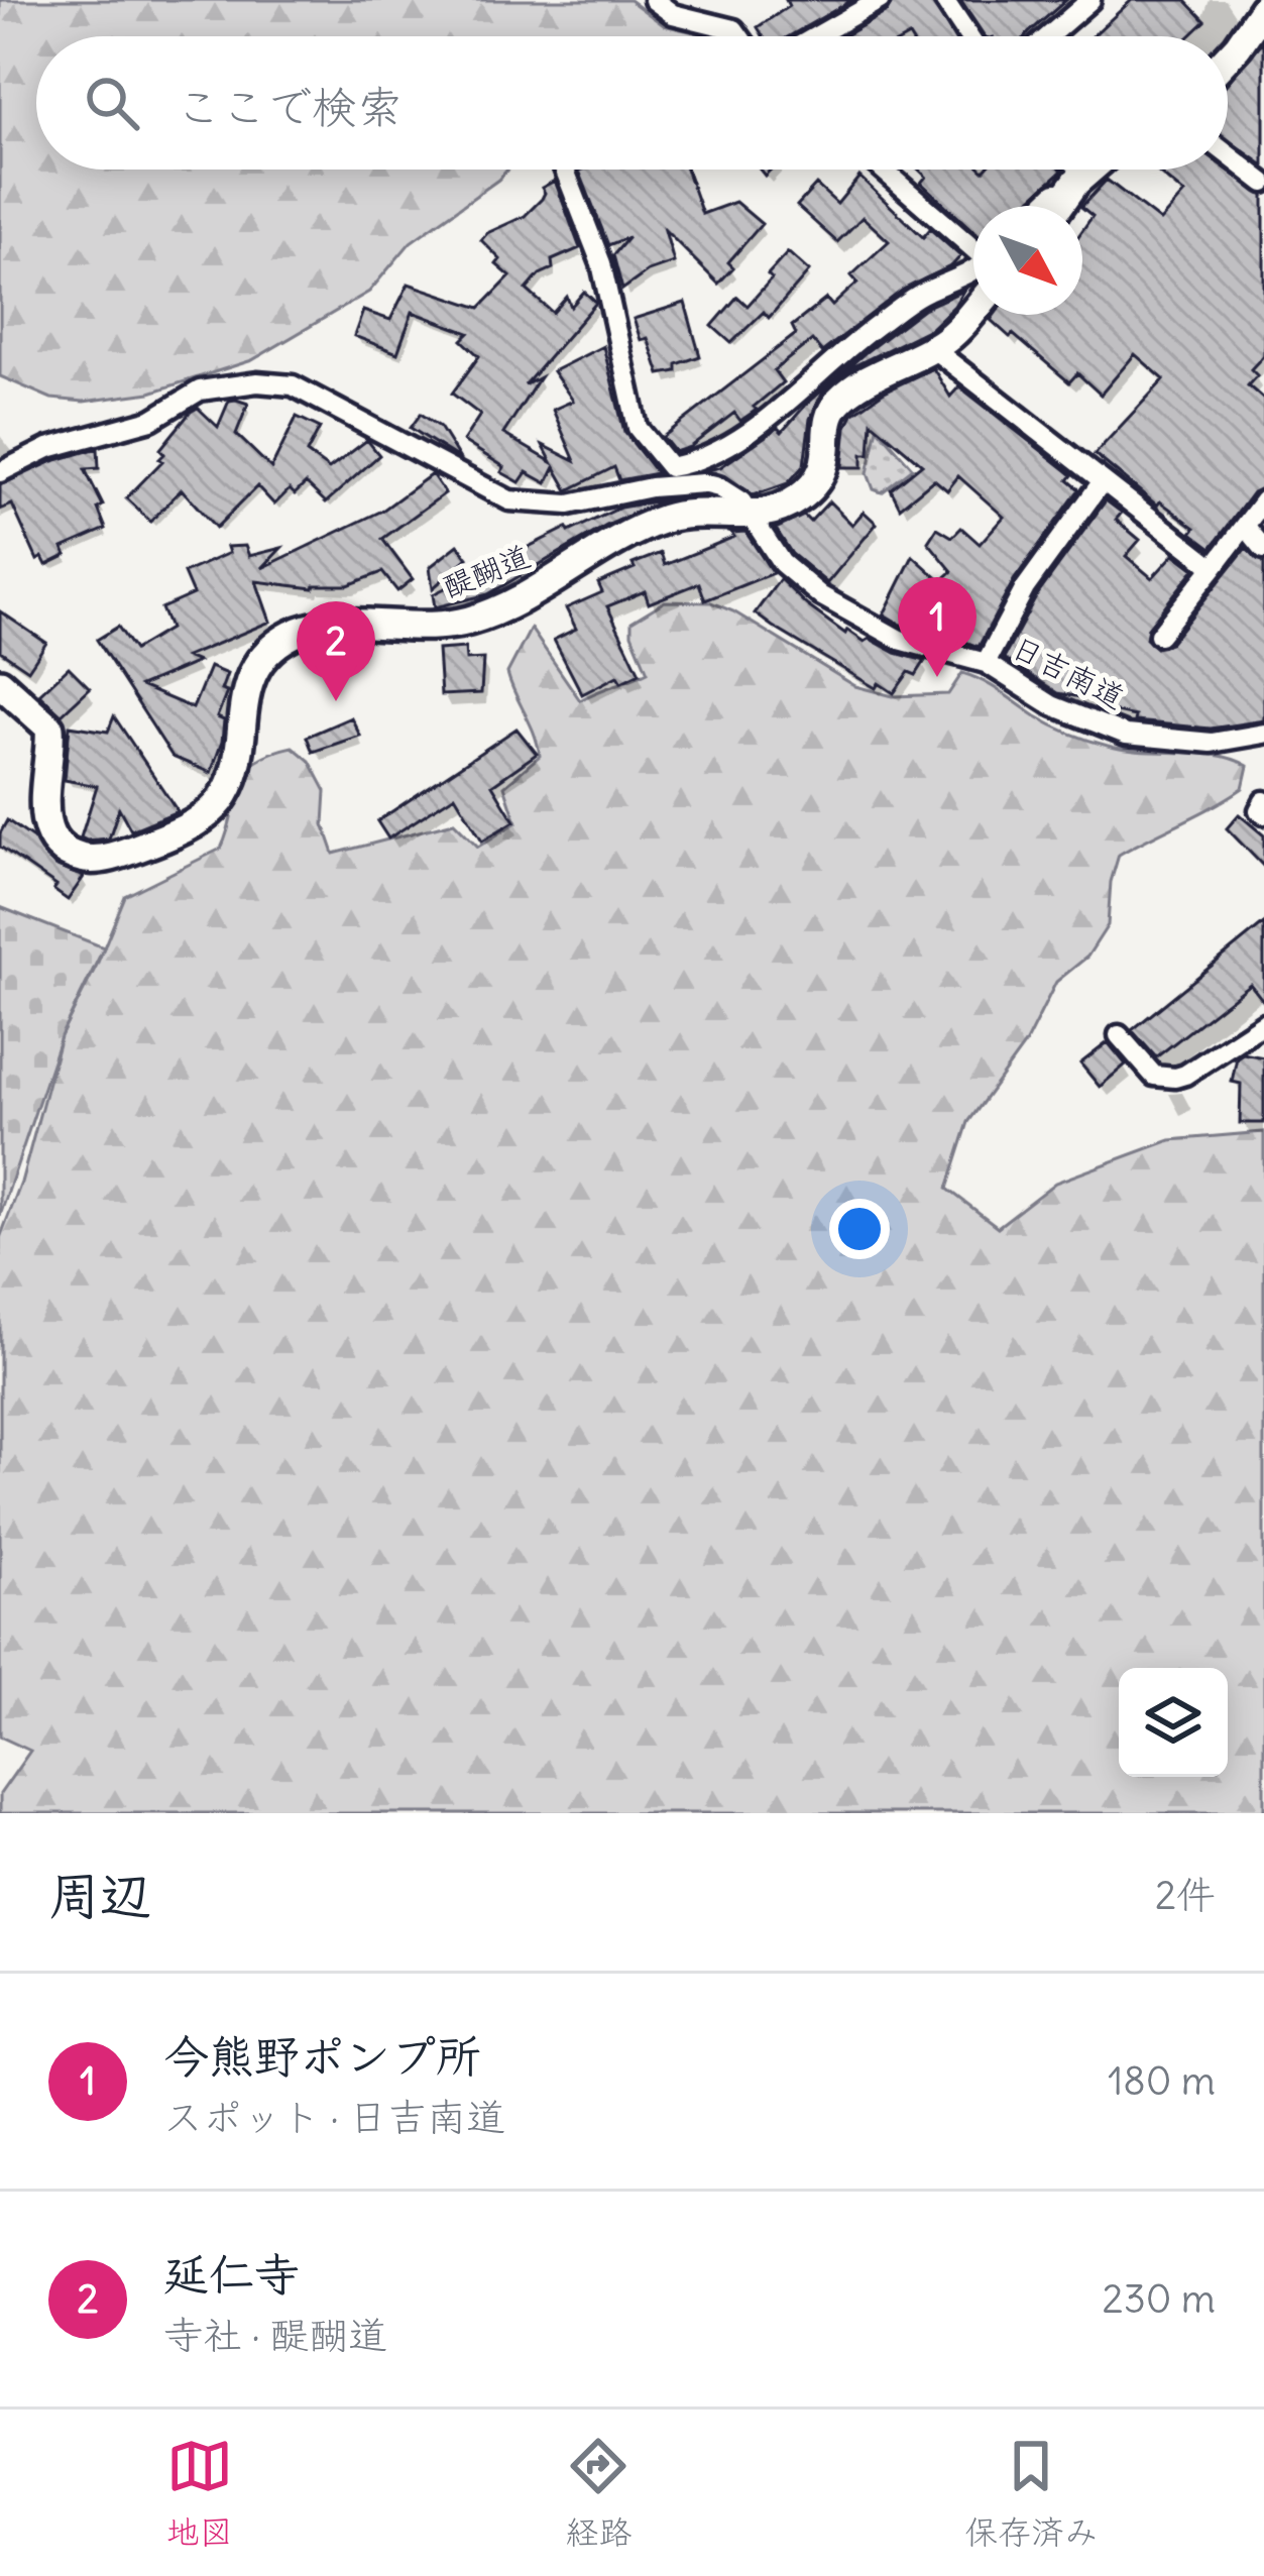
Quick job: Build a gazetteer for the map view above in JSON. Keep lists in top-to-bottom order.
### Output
{
  "streets": {
    "main road": ["醍醐道"],
    "street": ["日吉南道"]
  },
  "crossings": [
    ["醍醐道", "日吉南道"]
  ],
  "north": "bottom right",
  "page": {
    "search": "ここで検索",
    "pins": ["1", "2"],
    "heading": ["周辺", "2件"],
    "list": [
      {
        "mark": "1",
        "name": "今熊野ポンプ所",
        "note": "スポット · 日吉南道",
        "value": "180 m"
      },
      {
        "mark": "2",
        "name": "延仁寺",
        "note": "寺社 · 醍醐道",
        "value": "230 m"
      }
    ],
    "nav": ["地図", "経路", "保存済み"]
  }
}
